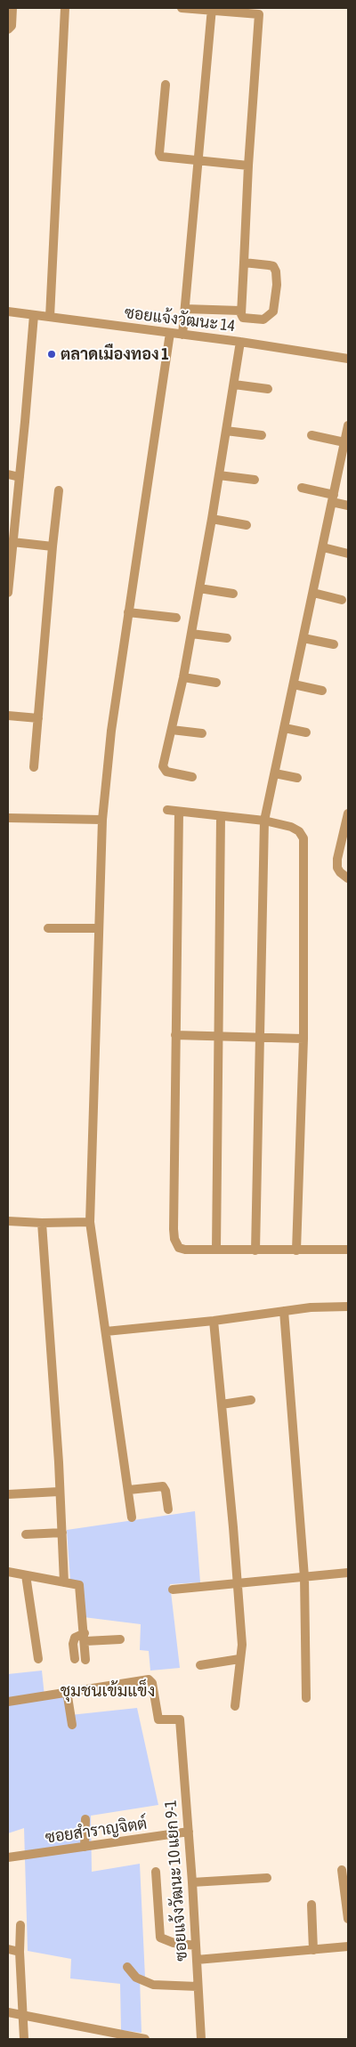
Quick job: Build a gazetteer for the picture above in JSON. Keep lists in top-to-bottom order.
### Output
{
  "streets": {
    "street": ["ซอยแจ้งวัฒนะ 14", "ซอยสำราญจิตต์", "ซอยแจ้งวัฒนะ 10 แยก 9-1"]
  },
  "crossings": [
    ["ซอยสำราญจิตต์", "ซอยแจ้งวัฒนะ 10 แยก 9-1"]
  ],
  "districts": ["ชุมชนเข้มแข็ง"],
  "places": ["ตลาดเมืองทอง 1"]
}
